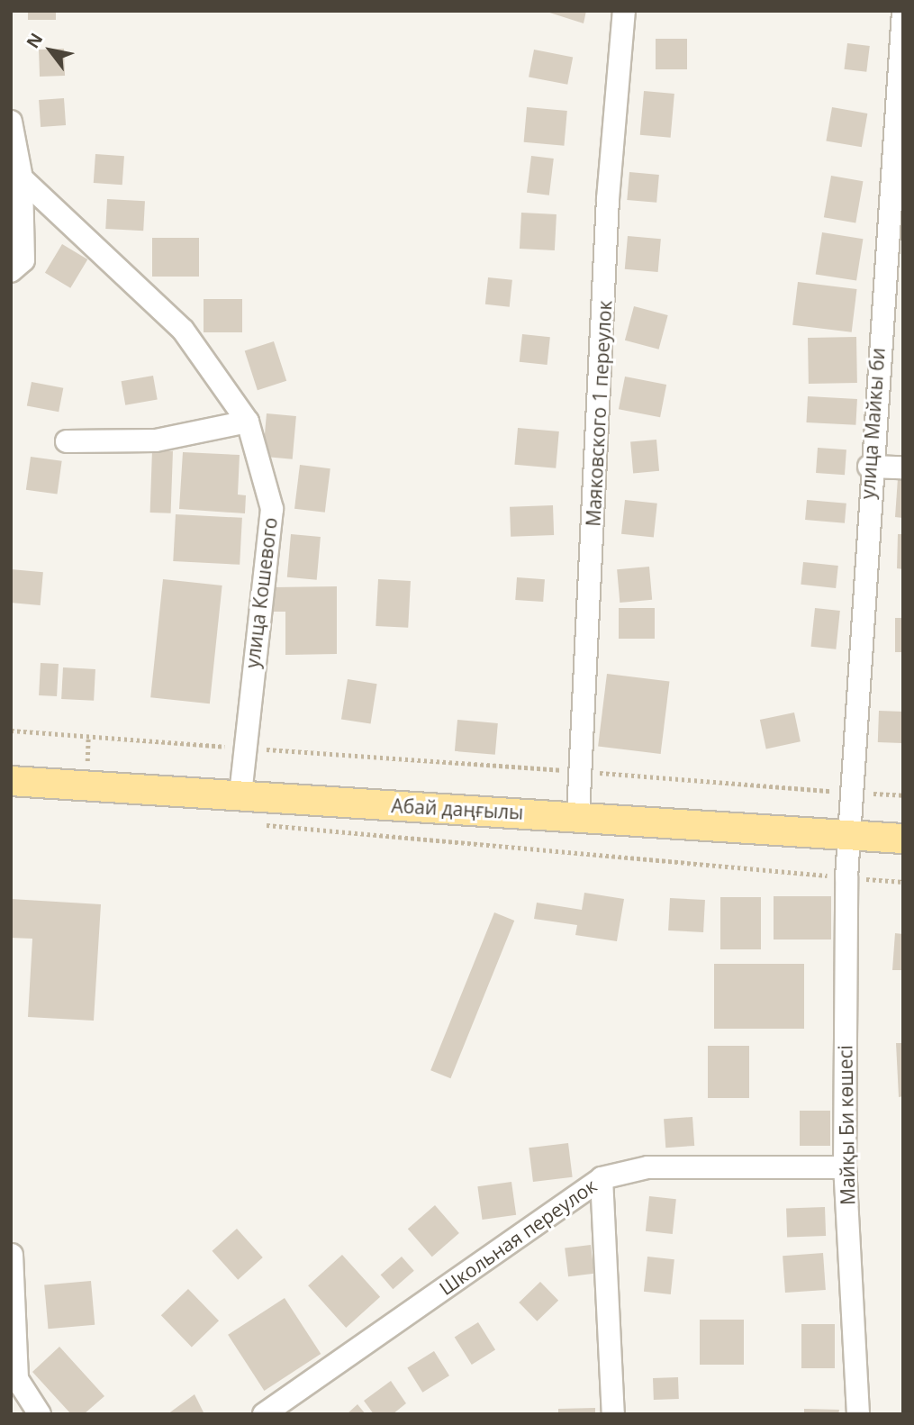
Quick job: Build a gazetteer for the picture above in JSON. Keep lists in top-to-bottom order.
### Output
{
  "streets": {
    "main road": ["Абай даңғылы"],
    "street": [
      "Маяковского 1 переулок",
      "улица Майкы би",
      "улица Кошевого",
      "Майқы Би көшесі",
      "Школьная переулок"
    ]
  },
  "crossings": [
    ["Маяковского 1 переулок", "Абай даңғылы"],
    ["улица Майкы би", "Абай даңғылы"],
    ["улица Майкы би", "Майқы Би көшесі"],
    ["улица Кошевого", "Абай даңғылы"],
    ["Абай даңғылы", "Майқы Би көшесі"],
    ["Майқы Би көшесі", "Школьная переулок"]
  ],
  "north": "top left"
}
